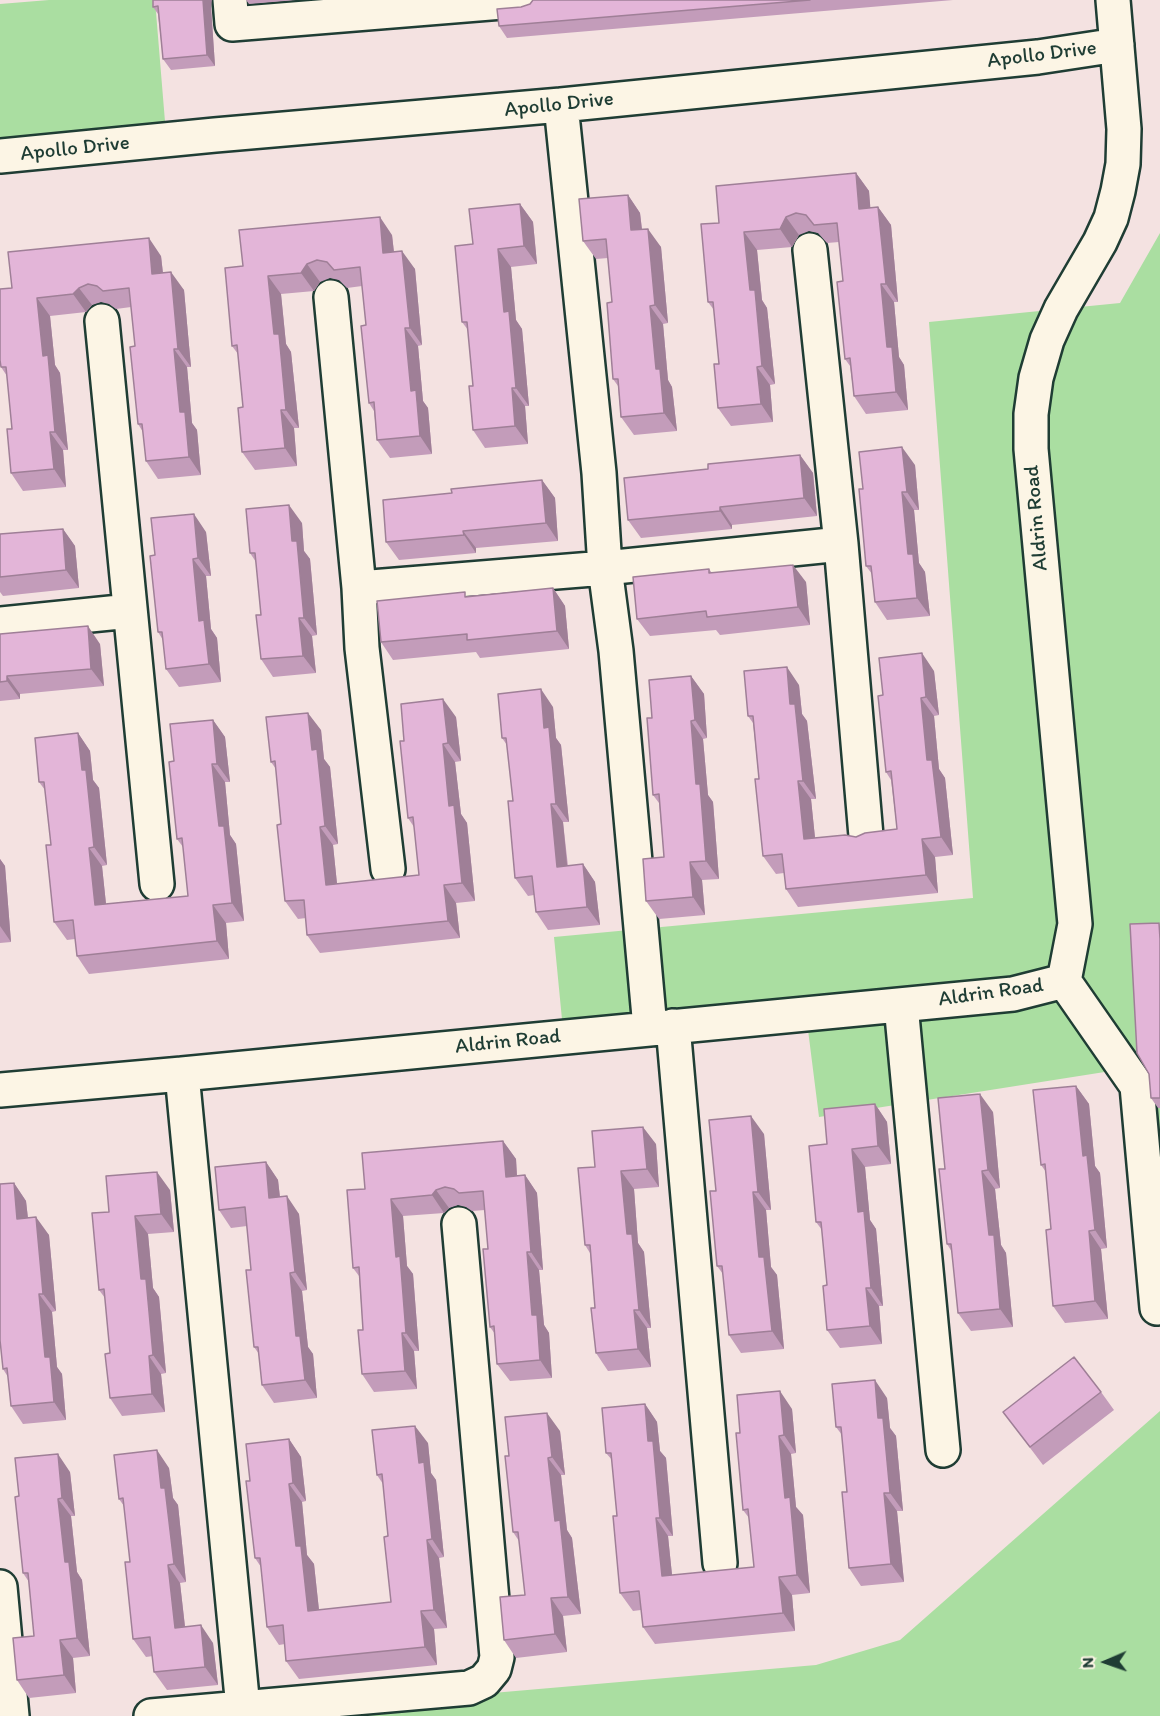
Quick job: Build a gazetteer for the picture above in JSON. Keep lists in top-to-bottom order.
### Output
{
  "streets": {
    "street": ["Apollo Drive", "Aldrin Road"]
  },
  "crossings": [
    ["Apollo Drive", "Aldrin Road"]
  ],
  "north": "left"
}
